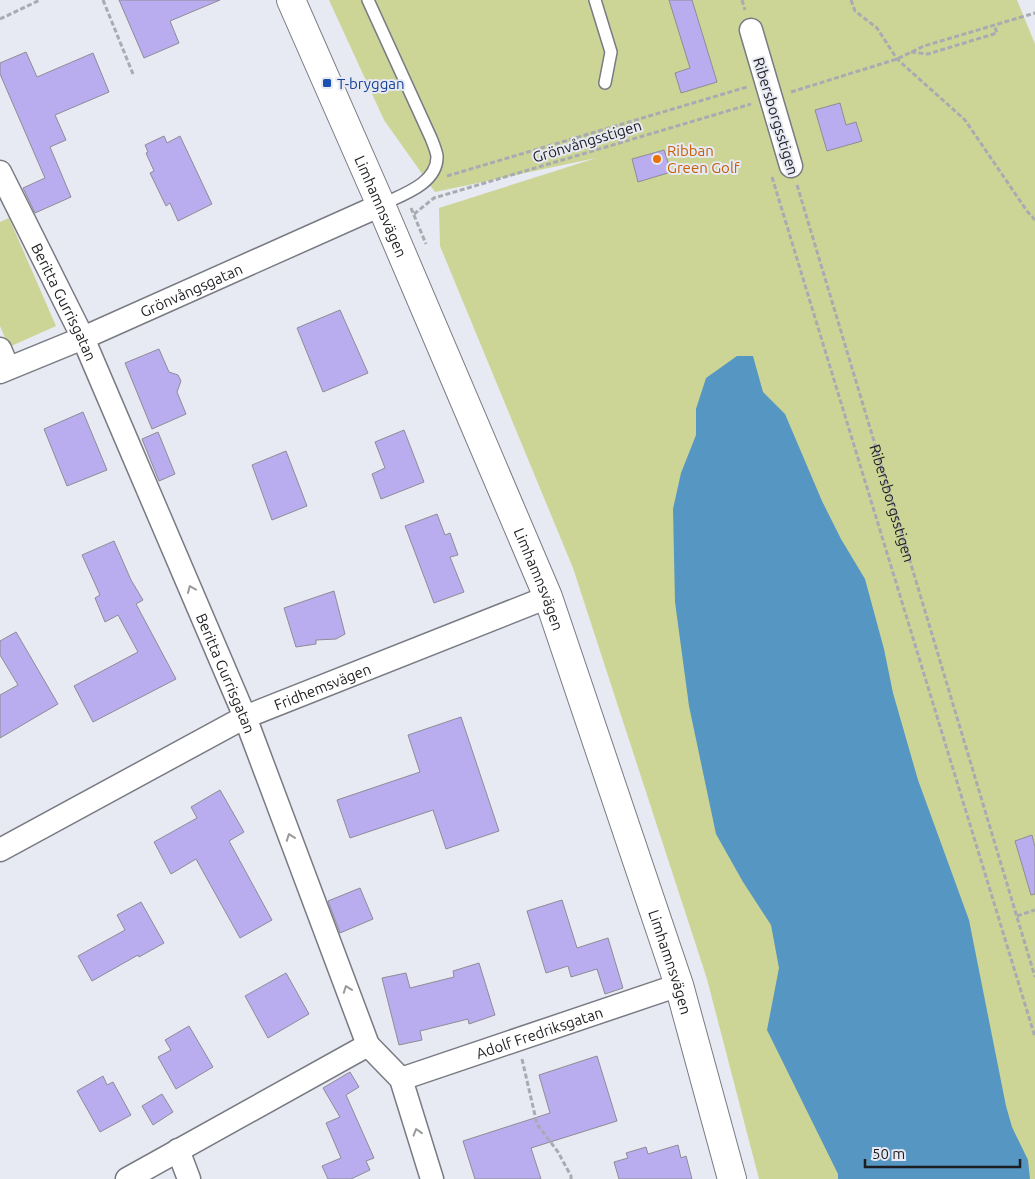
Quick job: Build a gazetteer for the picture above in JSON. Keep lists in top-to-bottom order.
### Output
{
  "streets": {
    "main road": ["Limhamnsvägen"],
    "street": [
      "Ribersborgsstigen",
      "Grönvångsgatan",
      "Beritta Gurrisgatan",
      "Fridhemsvägen",
      "Adolf Fredriksgatan"
    ],
    "path": ["Grönvångsstigen"]
  },
  "crossings": [
    ["Ribersborgsstigen", "Grönvångsstigen"],
    ["Limhamnsvägen", "Grönvångsgatan"],
    ["Limhamnsvägen", "Fridhemsvägen"],
    ["Limhamnsvägen", "Adolf Fredriksgatan"],
    ["Grönvångsgatan", "Beritta Gurrisgatan"],
    ["Beritta Gurrisgatan", "Fridhemsvägen"],
    ["Beritta Gurrisgatan", "Adolf Fredriksgatan"]
  ],
  "one_way": ["Beritta Gurrisgatan"],
  "places": {
    "transit": ["T-bryggan"],
    "other": ["Ribban Green Golf"]
  },
  "scale_bar": "50 m"
}
